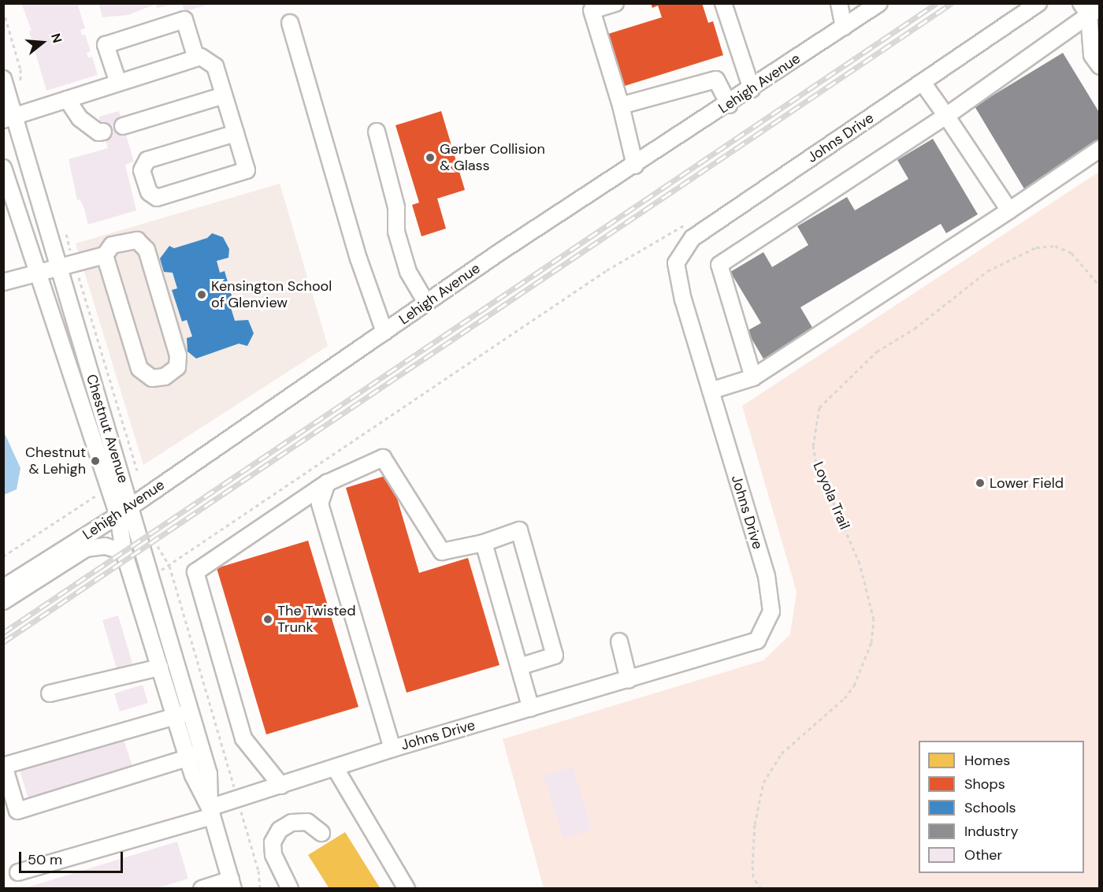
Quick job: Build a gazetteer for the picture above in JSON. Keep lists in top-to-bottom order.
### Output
{
  "streets": {
    "street": ["Lehigh Avenue", "Johns Drive", "Chestnut Avenue"],
    "path": ["Loyola Trail"]
  },
  "crossings": [
    ["Lehigh Avenue", "Chestnut Avenue"],
    ["Johns Drive", "Chestnut Avenue"]
  ],
  "places": [
    "Gerber Collision & Glass",
    "Kensington School of Glenview",
    "Chestnut & Lehigh",
    "Lower Field",
    "The Twisted Trunk"
  ],
  "legend": [
    "Homes",
    "Shops",
    "Schools",
    "Industry",
    "Other"
  ],
  "scale_bar": "50 m",
  "north": "right"
}
